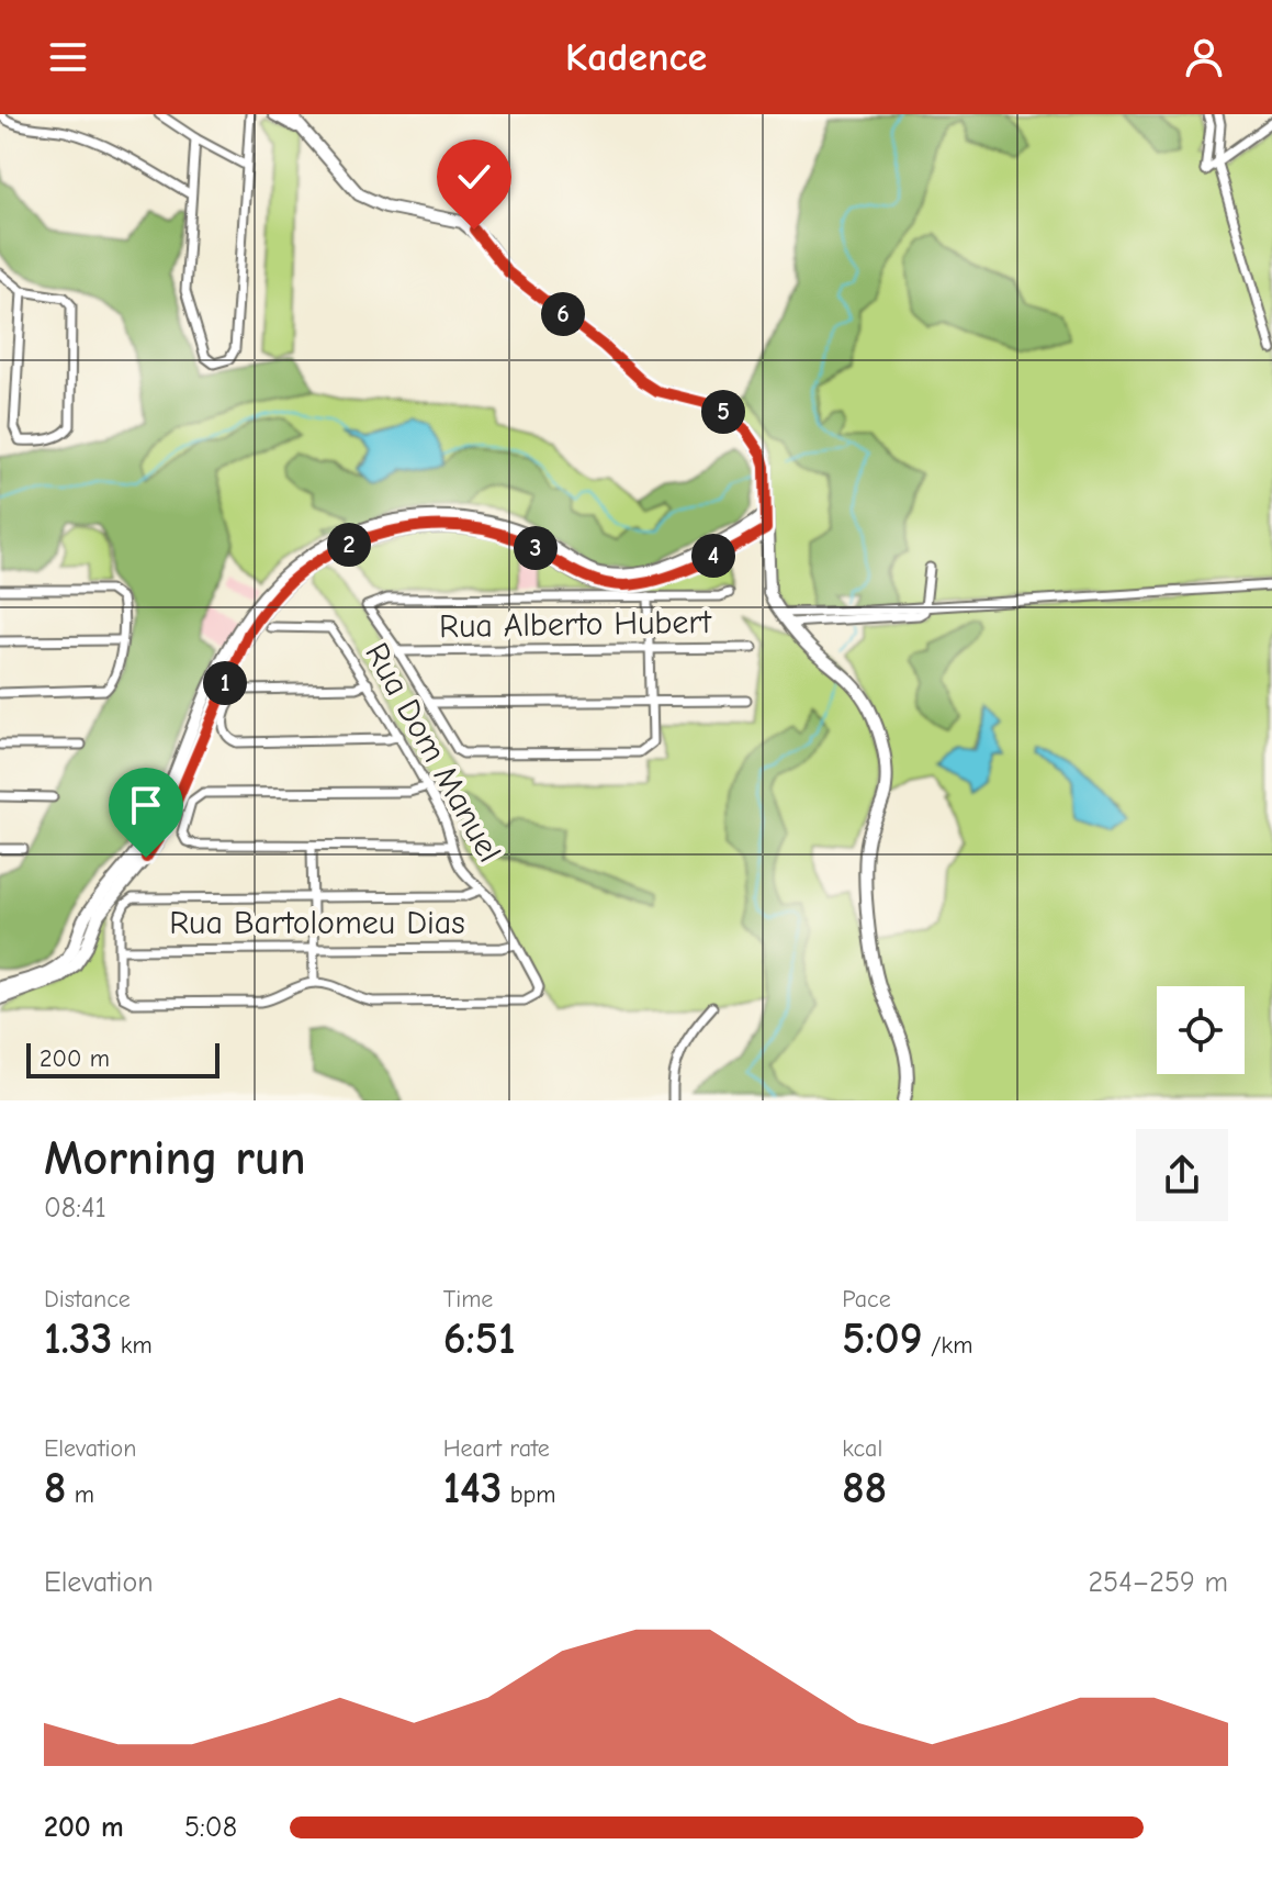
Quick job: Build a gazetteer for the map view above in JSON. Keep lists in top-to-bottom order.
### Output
{
  "streets": {
    "street": ["Rua Alberto Hubert", "Rua Dom Manuel", "Rua Bartolomeu Dias"]
  },
  "crossings": [
    ["Rua Dom Manuel", "Rua Bartolomeu Dias"]
  ],
  "scale_bar": "200 m",
  "page": {
    "header": "Kadence",
    "pins": [
      "6",
      "5",
      "2",
      "3",
      "4",
      "1"
    ],
    "scale": "200 m",
    "heading": ["Morning run", "08:41"],
    "stats": [
      ["Distance", "1.33 km"],
      ["Time", "6:51"],
      ["Pace", "5:09 /km"],
      ["Elevation", "8 m"],
      ["Heart rate", "143 bpm"],
      ["kcal", "88"]
    ],
    "chart": ["Elevation", "254–259 m"],
    "list": [
      {
        "name": "200 m",
        "note": "5:08"
      }
    ]
  }
}
